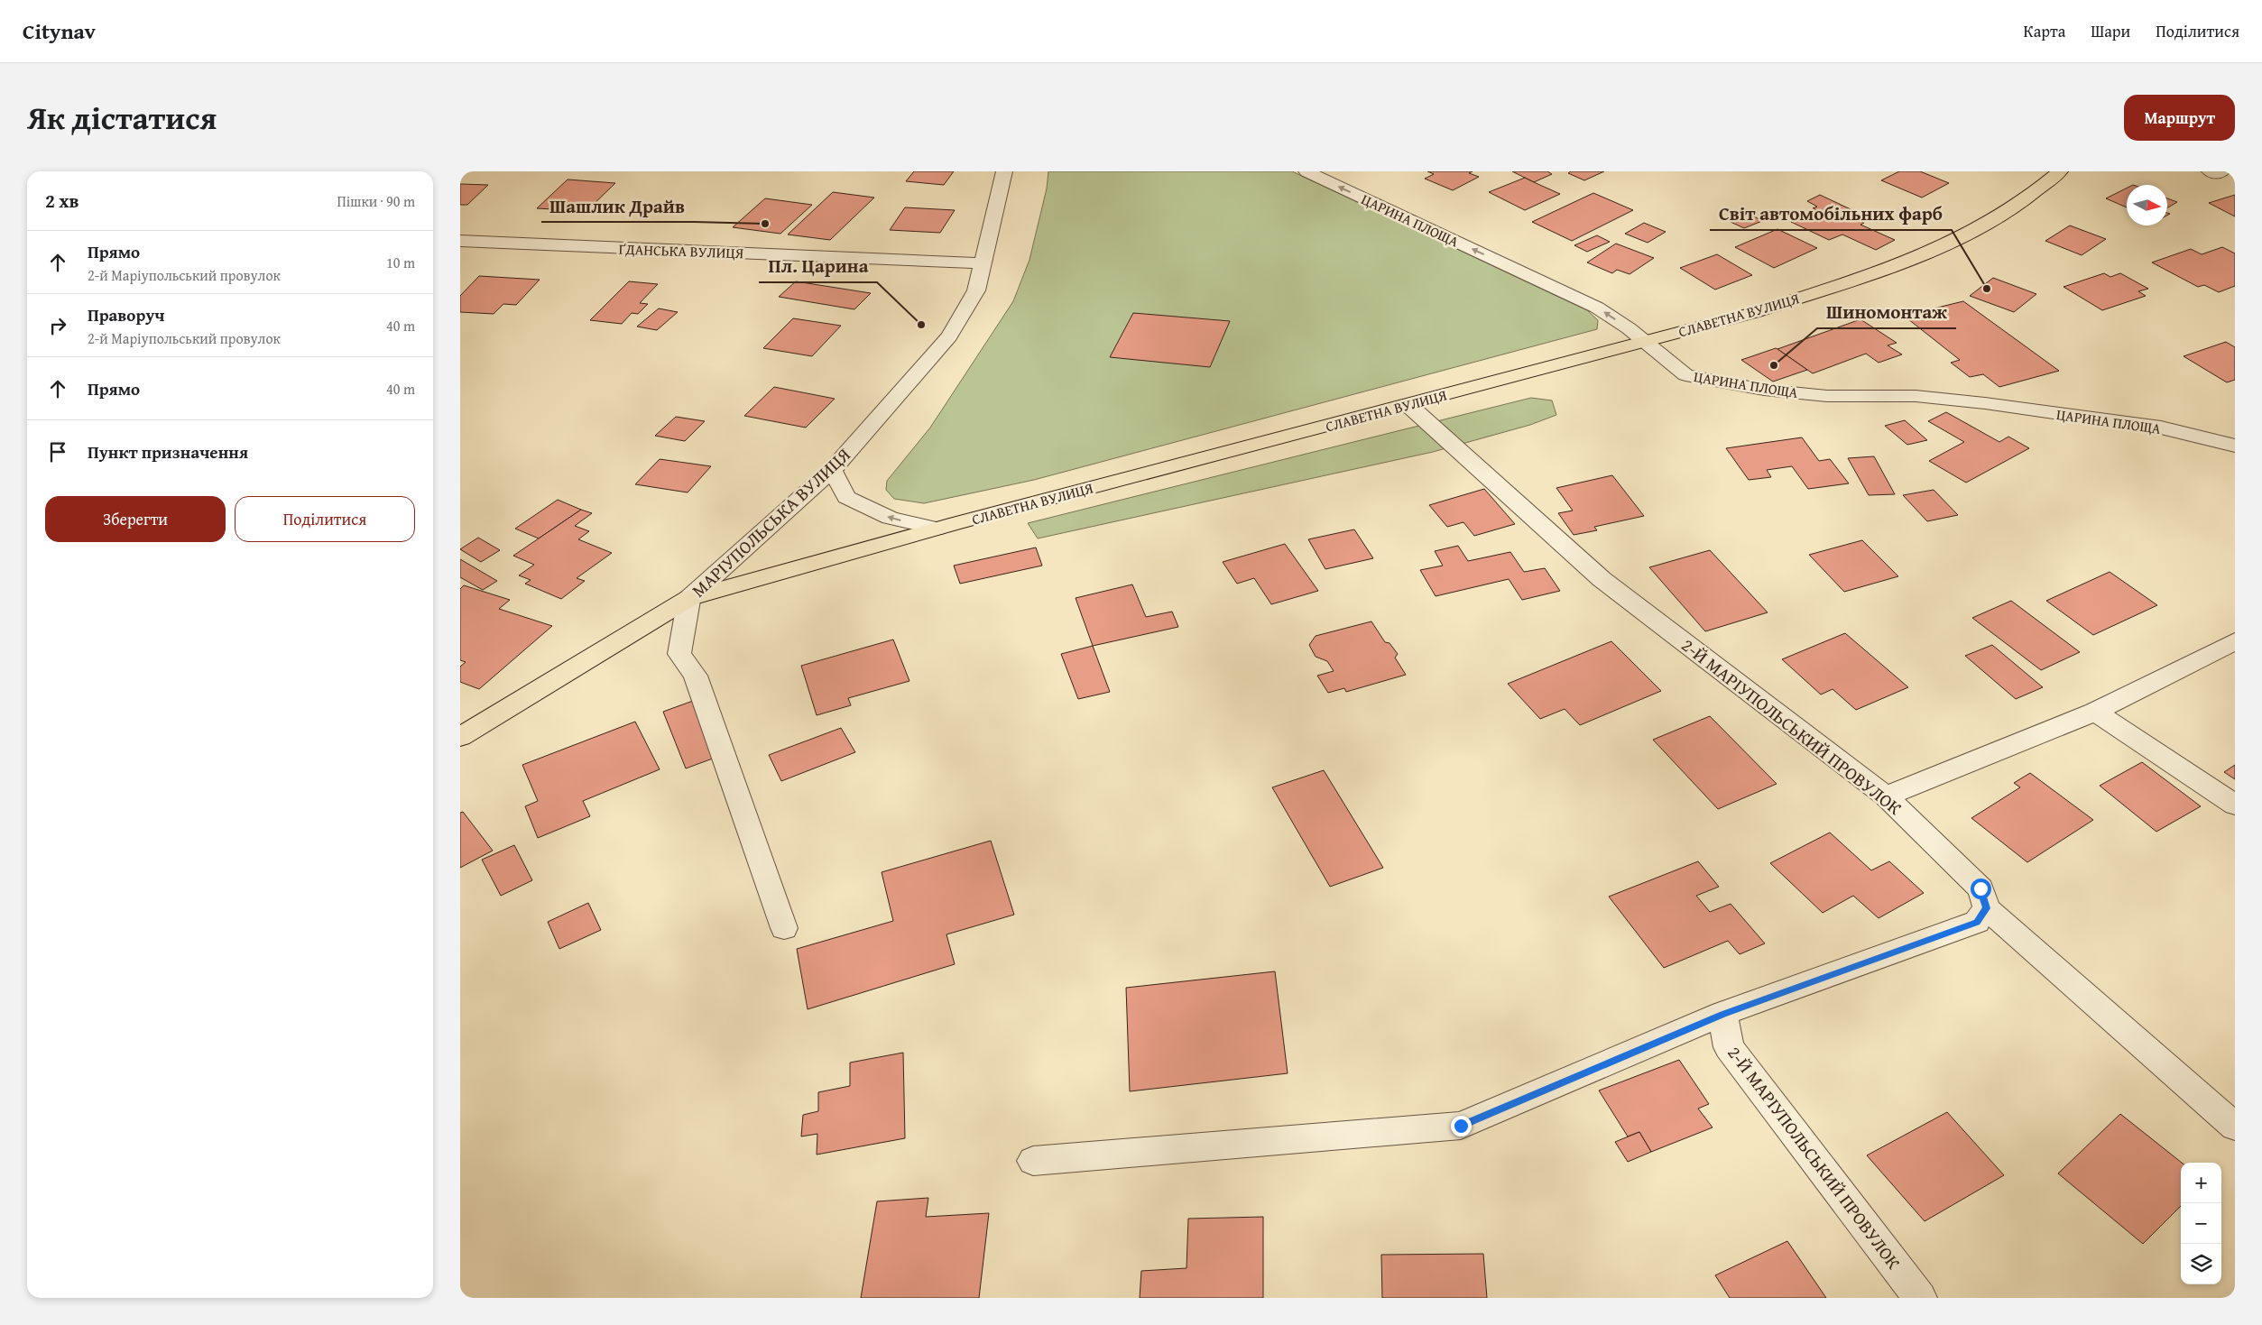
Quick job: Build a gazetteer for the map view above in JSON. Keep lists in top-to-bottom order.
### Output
{
  "streets": {
    "main road": ["СЛАВЕТНА ВУЛИЦЯ", "МАРІУПОЛЬСЬКА ВУЛИЦЯ"],
    "street": ["ЦАРИНА ПЛОЩА", "ҐДАНСЬКА ВУЛИЦЯ", "2-Й МАРІУПОЛЬСЬКИЙ ПРОВУЛОК"]
  },
  "crossings": [
    ["ЦАРИНА ПЛОЩА", "СЛАВЕТНА ВУЛИЦЯ"],
    ["ҐДАНСЬКА ВУЛИЦЯ", "МАРІУПОЛЬСЬКА ВУЛИЦЯ"],
    ["СЛАВЕТНА ВУЛИЦЯ", "МАРІУПОЛЬСЬКА ВУЛИЦЯ"],
    ["СЛАВЕТНА ВУЛИЦЯ", "2-Й МАРІУПОЛЬСЬКИЙ ПРОВУЛОК"]
  ],
  "one_way": ["ЦАРИНА ПЛОЩА"],
  "places": [
    "Шашлик Драйв",
    "Світ автомобільних фарб",
    "Пл. Царина",
    "Шиномонтаж"
  ],
  "north": "right",
  "page": {
    "header": "Citynav",
    "nav": ["Карта", "Шари", "Поділитися"],
    "title": "Як дістатися",
    "buttons": [
      "Маршрут",
      ["Зберегти", "Поділитися"]
    ],
    "heading": ["2 хв", "Пішки · 90 m"],
    "list": [
      ["Прямо", "2-й Маріупольський провулок", "10 m"],
      ["Праворуч", "2-й Маріупольський провулок", "40 m"],
      ["Прямо", "40 m"],
      "Пункт призначення"
    ],
    "map_buttons": ["+", "−"]
  }
}
